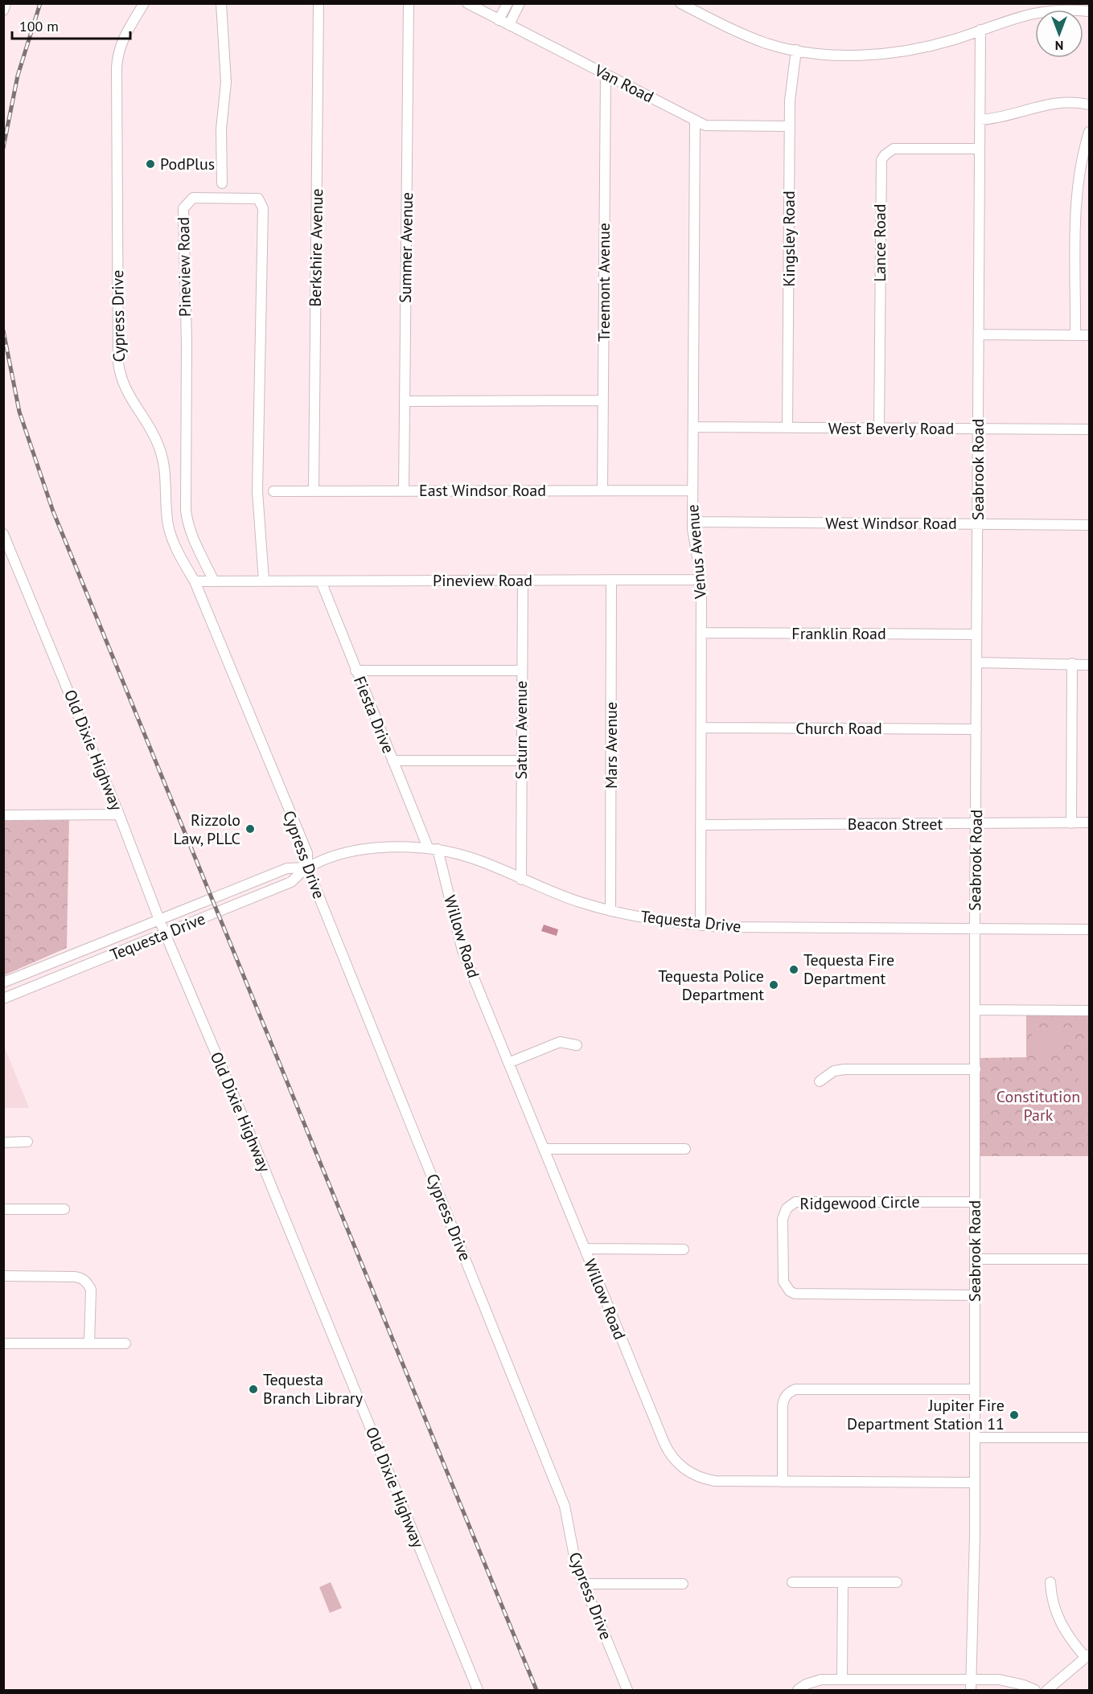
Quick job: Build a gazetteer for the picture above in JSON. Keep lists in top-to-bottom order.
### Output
{
  "streets": {
    "street": [
      "Van Road",
      "Kingsley Road",
      "Lance Road",
      "Berkshire Avenue",
      "Summer Avenue",
      "Pineview Road",
      "Treemont Avenue",
      "Cypress Drive",
      "West Beverly Road",
      "Seabrook Road",
      "East Windsor Road",
      "West Windsor Road",
      "Venus Avenue",
      "Franklin Road",
      "Fiesta Drive",
      "Church Road",
      "Saturn Avenue",
      "Mars Avenue",
      "Old Dixie Highway",
      "Beacon Street",
      "Tequesta Drive",
      "Willow Road",
      "Ridgewood Circle"
    ]
  },
  "crossings": [
    ["Van Road", "Kingsley Road"],
    ["Van Road", "Treemont Avenue"],
    ["Van Road", "Venus Avenue"],
    ["Kingsley Road", "West Beverly Road"],
    ["Lance Road", "West Beverly Road"],
    ["Lance Road", "Seabrook Road"],
    ["Berkshire Avenue", "East Windsor Road"],
    ["Summer Avenue", "East Windsor Road"],
    ["Pineview Road", "Cypress Drive"],
    ["Pineview Road", "Venus Avenue"],
    ["Pineview Road", "Fiesta Drive"],
    ["Pineview Road", "Saturn Avenue"],
    ["Pineview Road", "Mars Avenue"],
    ["Treemont Avenue", "East Windsor Road"],
    ["Cypress Drive", "Tequesta Drive"],
    ["West Beverly Road", "Seabrook Road"],
    ["West Beverly Road", "Venus Avenue"],
    ["Seabrook Road", "West Windsor Road"],
    ["Seabrook Road", "Franklin Road"],
    ["Seabrook Road", "Church Road"],
    ["Seabrook Road", "Beacon Street"],
    ["Seabrook Road", "Tequesta Drive"],
    ["Seabrook Road", "Willow Road"],
    ["Seabrook Road", "Ridgewood Circle"],
    ["East Windsor Road", "Venus Avenue"],
    ["West Windsor Road", "Venus Avenue"],
    ["Venus Avenue", "Franklin Road"],
    ["Venus Avenue", "Church Road"],
    ["Venus Avenue", "Beacon Street"],
    ["Venus Avenue", "Tequesta Drive"],
    ["Fiesta Drive", "Tequesta Drive"],
    ["Fiesta Drive", "Willow Road"],
    ["Saturn Avenue", "Tequesta Drive"],
    ["Mars Avenue", "Tequesta Drive"],
    ["Old Dixie Highway", "Tequesta Drive"],
    ["Tequesta Drive", "Willow Road"]
  ],
  "parks": ["Constitution Park"],
  "places": [
    "PodPlus",
    "Rizzolo Law, PLLC",
    "Tequesta Fire Department",
    "Tequesta Police Department",
    "Tequesta Branch Library",
    "Jupiter Fire Department Station 11"
  ],
  "scale_bar": "100 m",
  "north": "bottom"
}
